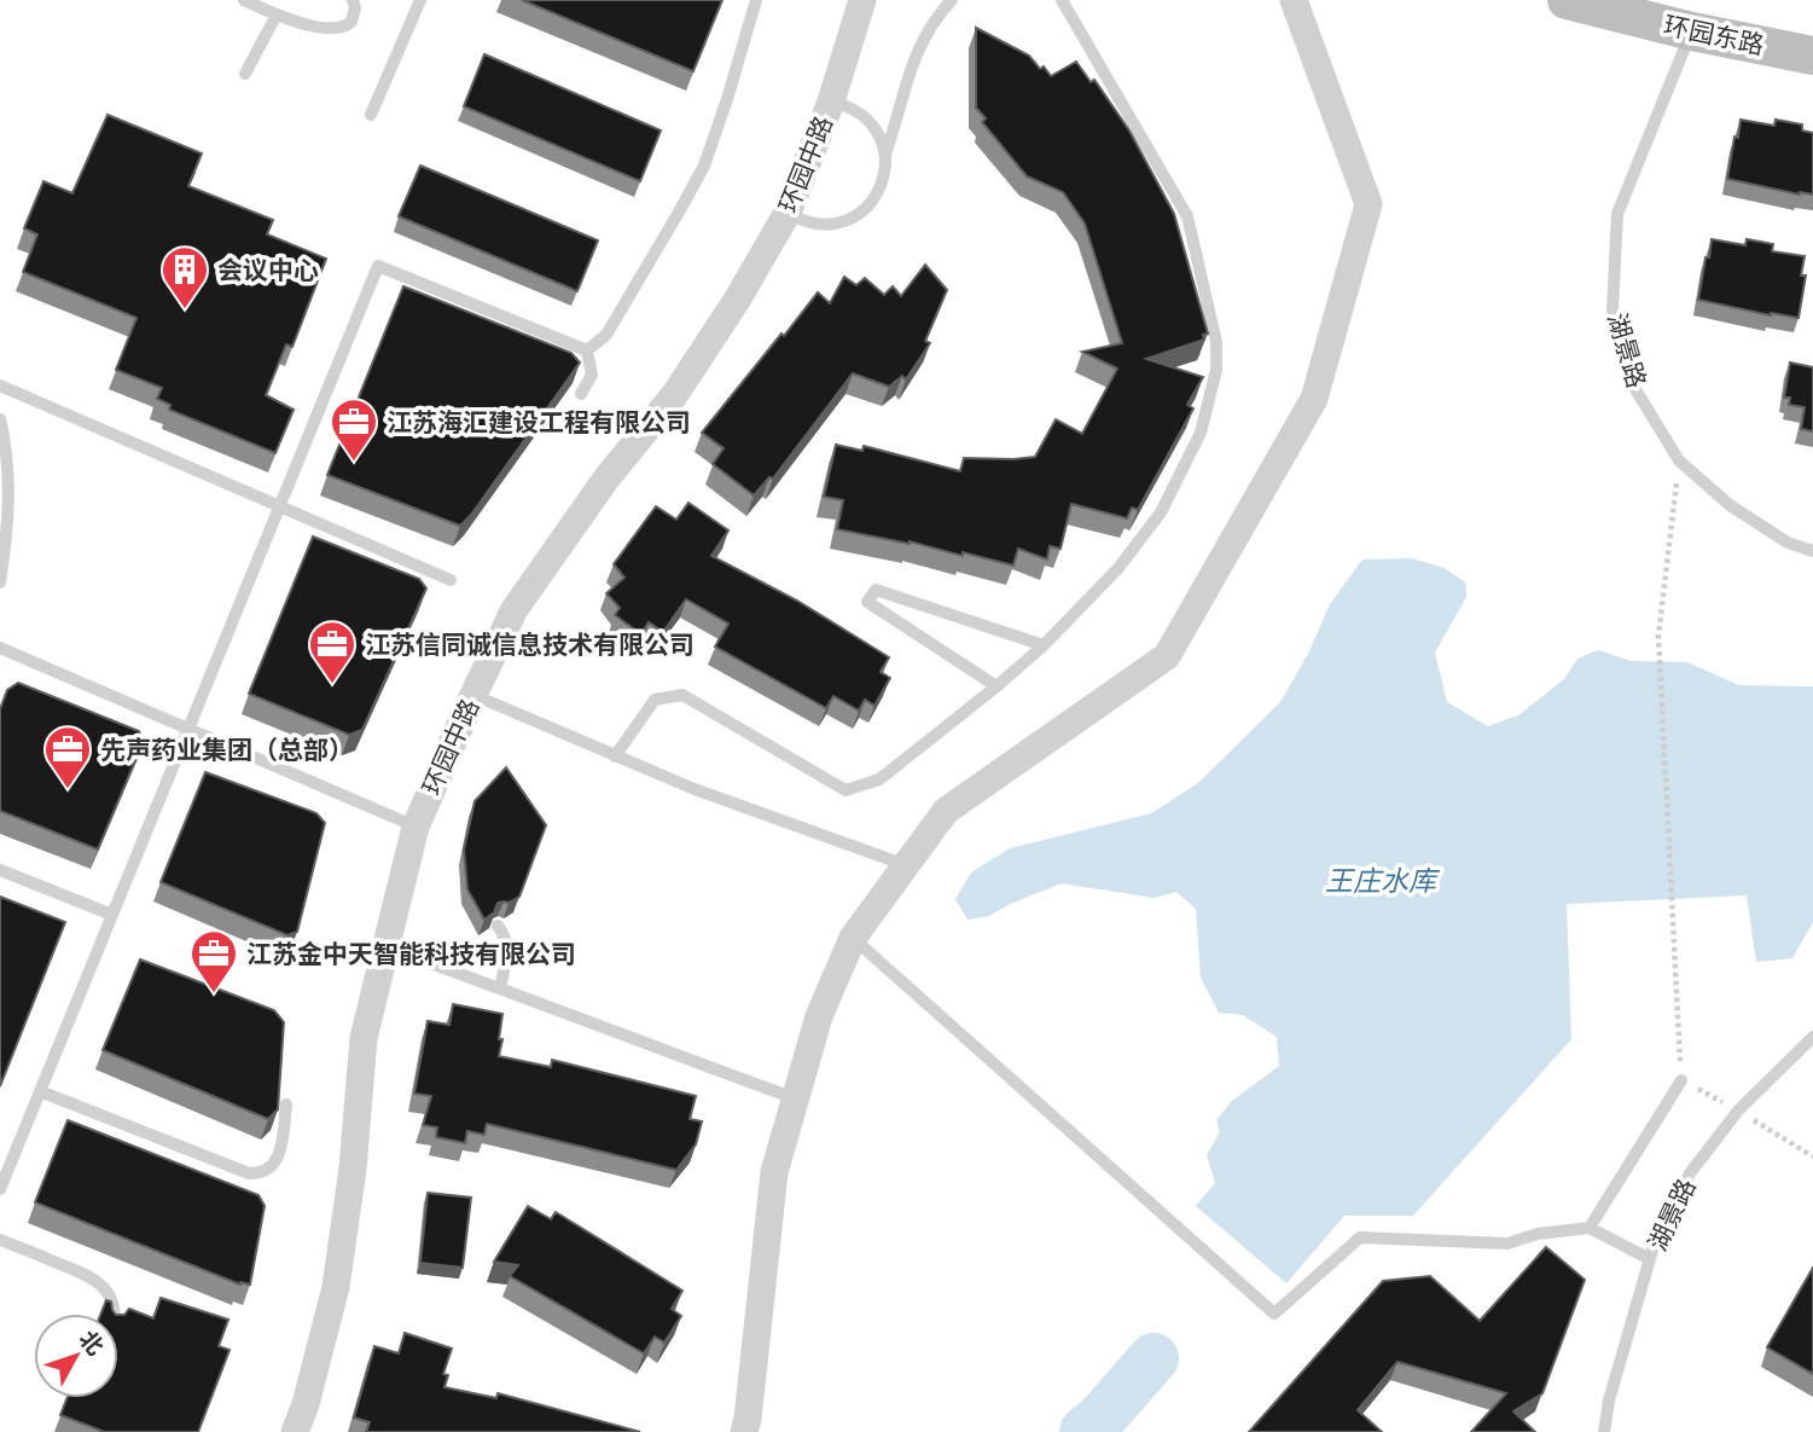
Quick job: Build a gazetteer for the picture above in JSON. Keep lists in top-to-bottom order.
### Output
{
  "streets": {
    "street": ["环园东路", "环园中路"],
    "lane": ["湖景路"]
  },
  "crossings": [
    ["环园东路", "湖景路"]
  ],
  "water": ["王庄水库"],
  "places": {
    "building": ["会议中心"],
    "office": [
      "江苏海汇建设工程有限公司",
      "江苏信同诚信息技术有限公司",
      "先声药业集团（总部）",
      "江苏金中天智能科技有限公司"
    ]
  },
  "north": "top right"
}
